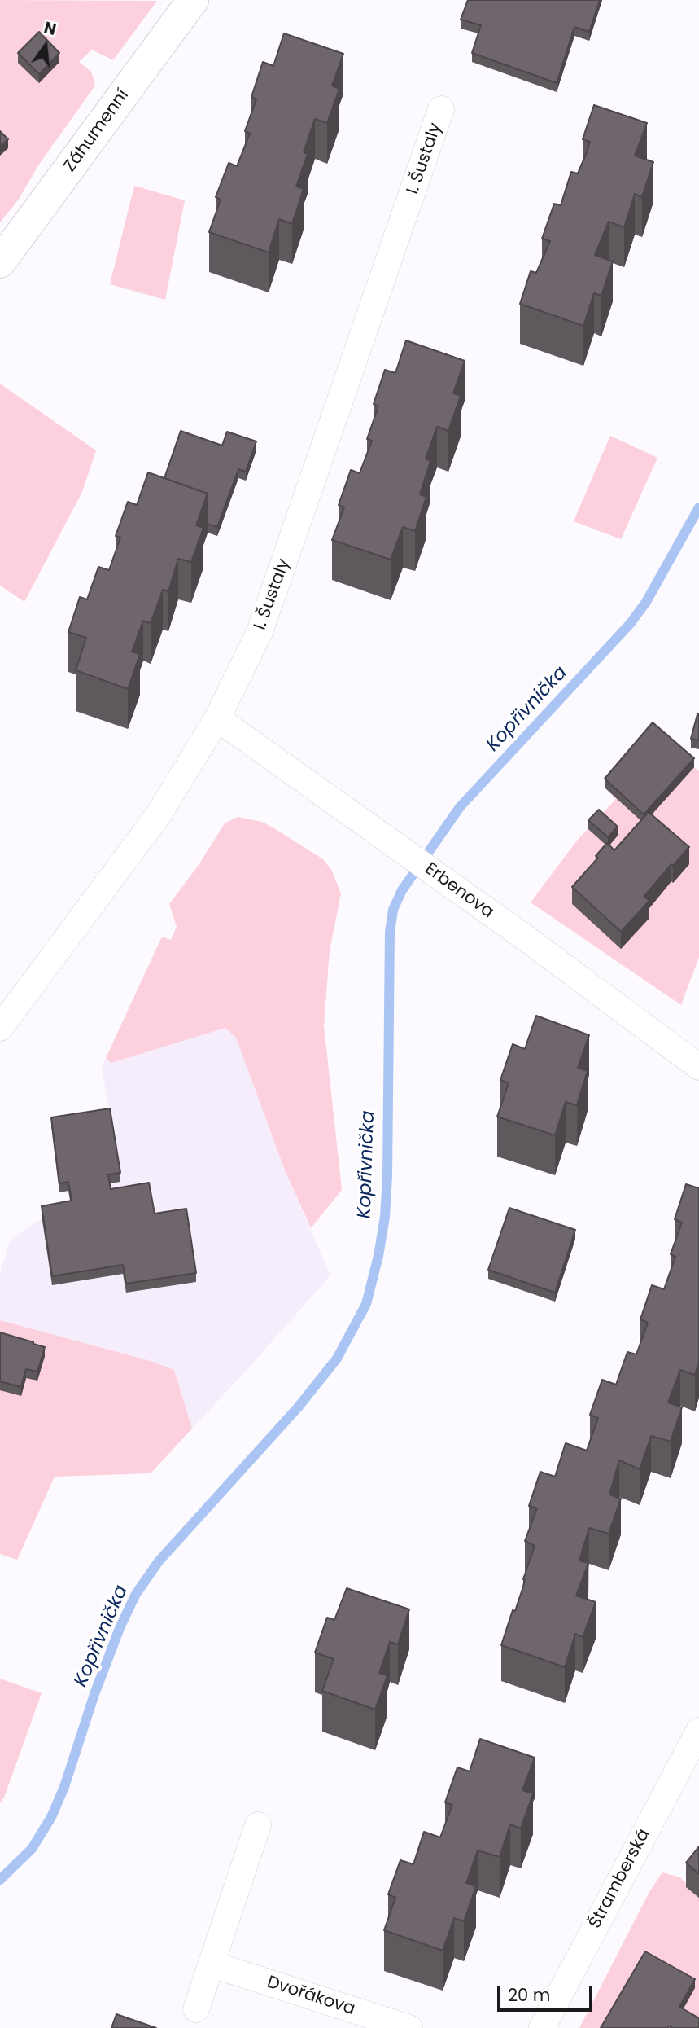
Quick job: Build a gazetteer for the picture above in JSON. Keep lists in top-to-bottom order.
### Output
{
  "streets": {
    "main road": ["Záhumenní"],
    "street": [
      "I. Šustaly",
      "Erbenova",
      "Štramberská",
      "Dvořákova"
    ]
  },
  "crossings": [
    ["I. Šustaly", "Erbenova"]
  ],
  "water": ["Kopřivnička"],
  "scale_bar": "20 m",
  "north": "top"
}
